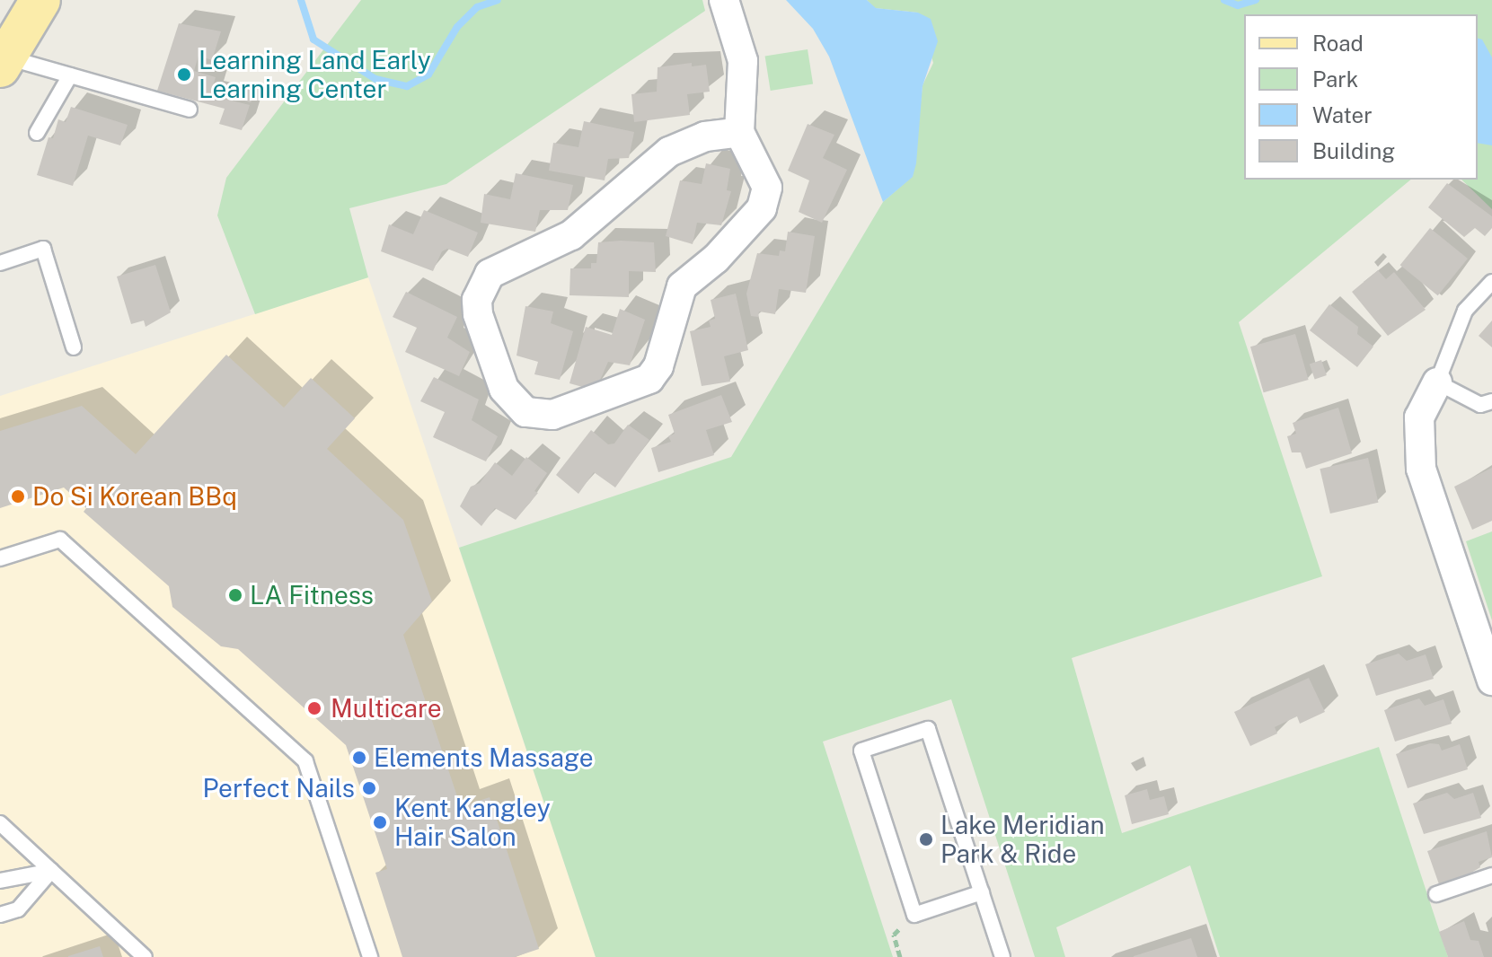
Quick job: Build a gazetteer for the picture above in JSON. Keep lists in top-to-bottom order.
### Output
{
  "places": [
    "Learning Land Early Learning Center",
    "Do Si Korean BBq",
    "LA Fitness",
    "Multicare",
    "Elements Massage",
    "Perfect Nails",
    "Kent Kangley Hair Salon",
    "Lake Meridian Park & Ride"
  ],
  "legend": [
    "Road",
    "Park",
    "Water",
    "Building"
  ]
}
